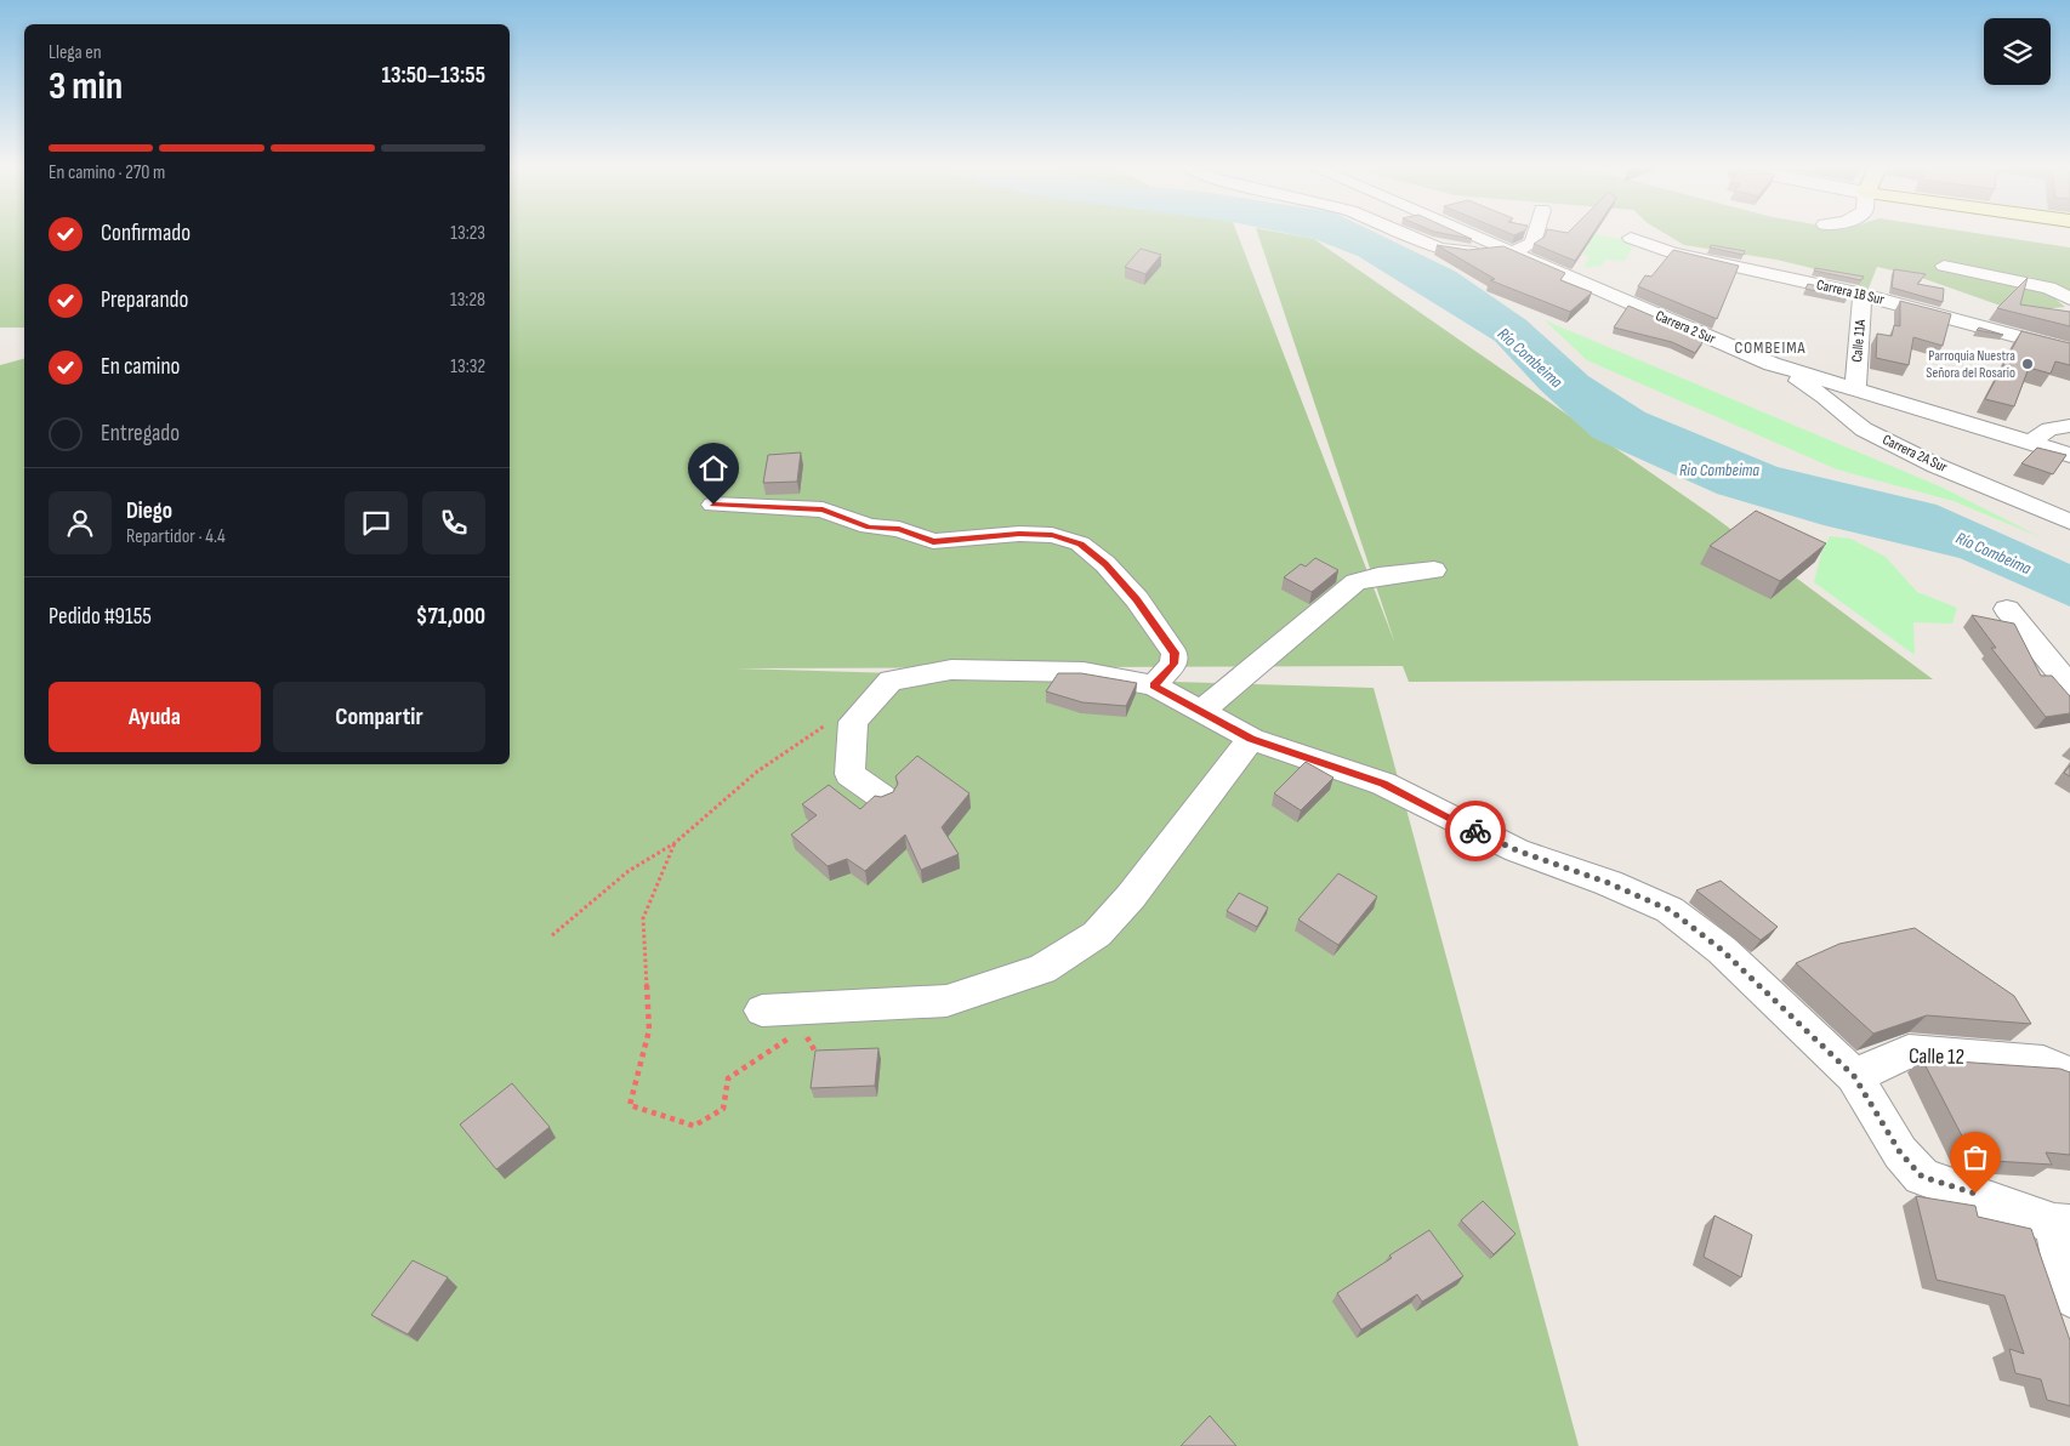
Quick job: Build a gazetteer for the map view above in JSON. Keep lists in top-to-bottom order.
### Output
{
  "streets": {
    "street": [
      "Carrera 1B Sur",
      "Carrera 2 Sur",
      "Calle 11A",
      "Carrera 2A Sur",
      "Calle 12"
    ]
  },
  "crossings": [
    ["Carrera 1B Sur", "Calle 11A"],
    ["Carrera 2 Sur", "Calle 11A"],
    ["Carrera 2 Sur", "Carrera 2A Sur"]
  ],
  "districts": ["COMBEIMA"],
  "water": ["Río Combeima", "Rio Combeima"],
  "places": ["Parroquia Nuestra Señora del Rosario"],
  "page": {
    "heading": ["3 min", "Llega en", "13:50–13:55"],
    "panel": [
      "Diego",
      "Repartidor · 4.4",
      "Pedido #9155",
      "$71,000"
    ],
    "bar": "En camino · 270 m",
    "list": [
      ["Confirmado", "13:23"],
      ["Preparando", "13:28"],
      ["En camino", "13:32"],
      "Entregado"
    ],
    "buttons": ["Ayuda", "Compartir"]
  }
}
